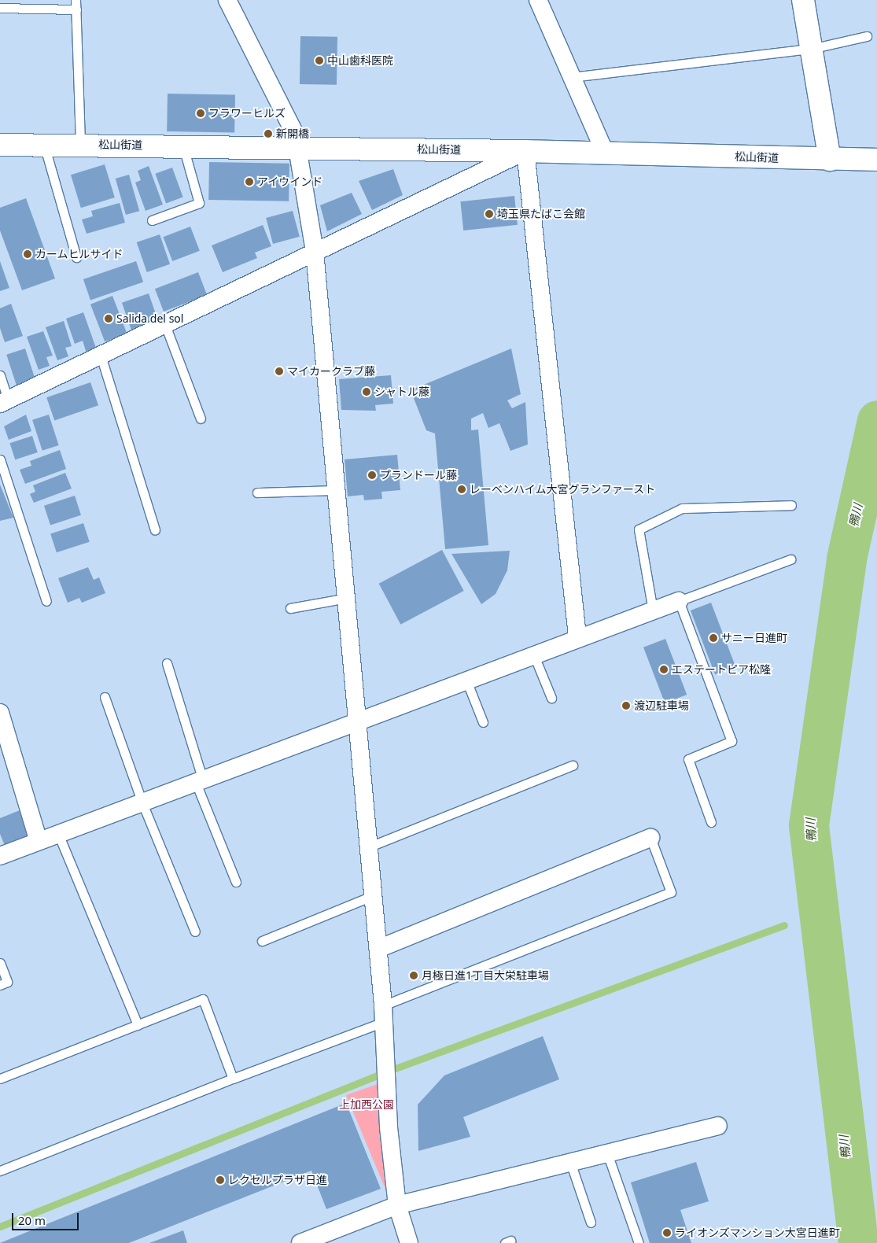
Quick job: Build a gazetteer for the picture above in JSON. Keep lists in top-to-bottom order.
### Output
{
  "streets": {
    "main road": ["松山街道"]
  },
  "water": ["鴨川"],
  "parks": ["上加西公園"],
  "places": [
    "中山歯科医院",
    "フラワーヒルズ",
    "新開橋",
    "アイウインド",
    "埼玉県たばこ会館",
    "カームヒルサイド",
    "Salida del sol",
    "マイカークラブ藤",
    "シャトル藤",
    "プランドール藤",
    "レーベンハイム大宮グランファースト",
    "サニー日進町",
    "エステートピア松隆",
    "渡辺駐車場",
    "月極日進1丁目大栄駐車場",
    "レクセルプラザ日進",
    "ライオンズマンション大宮日進町"
  ],
  "scale_bar": "20 m"
}
